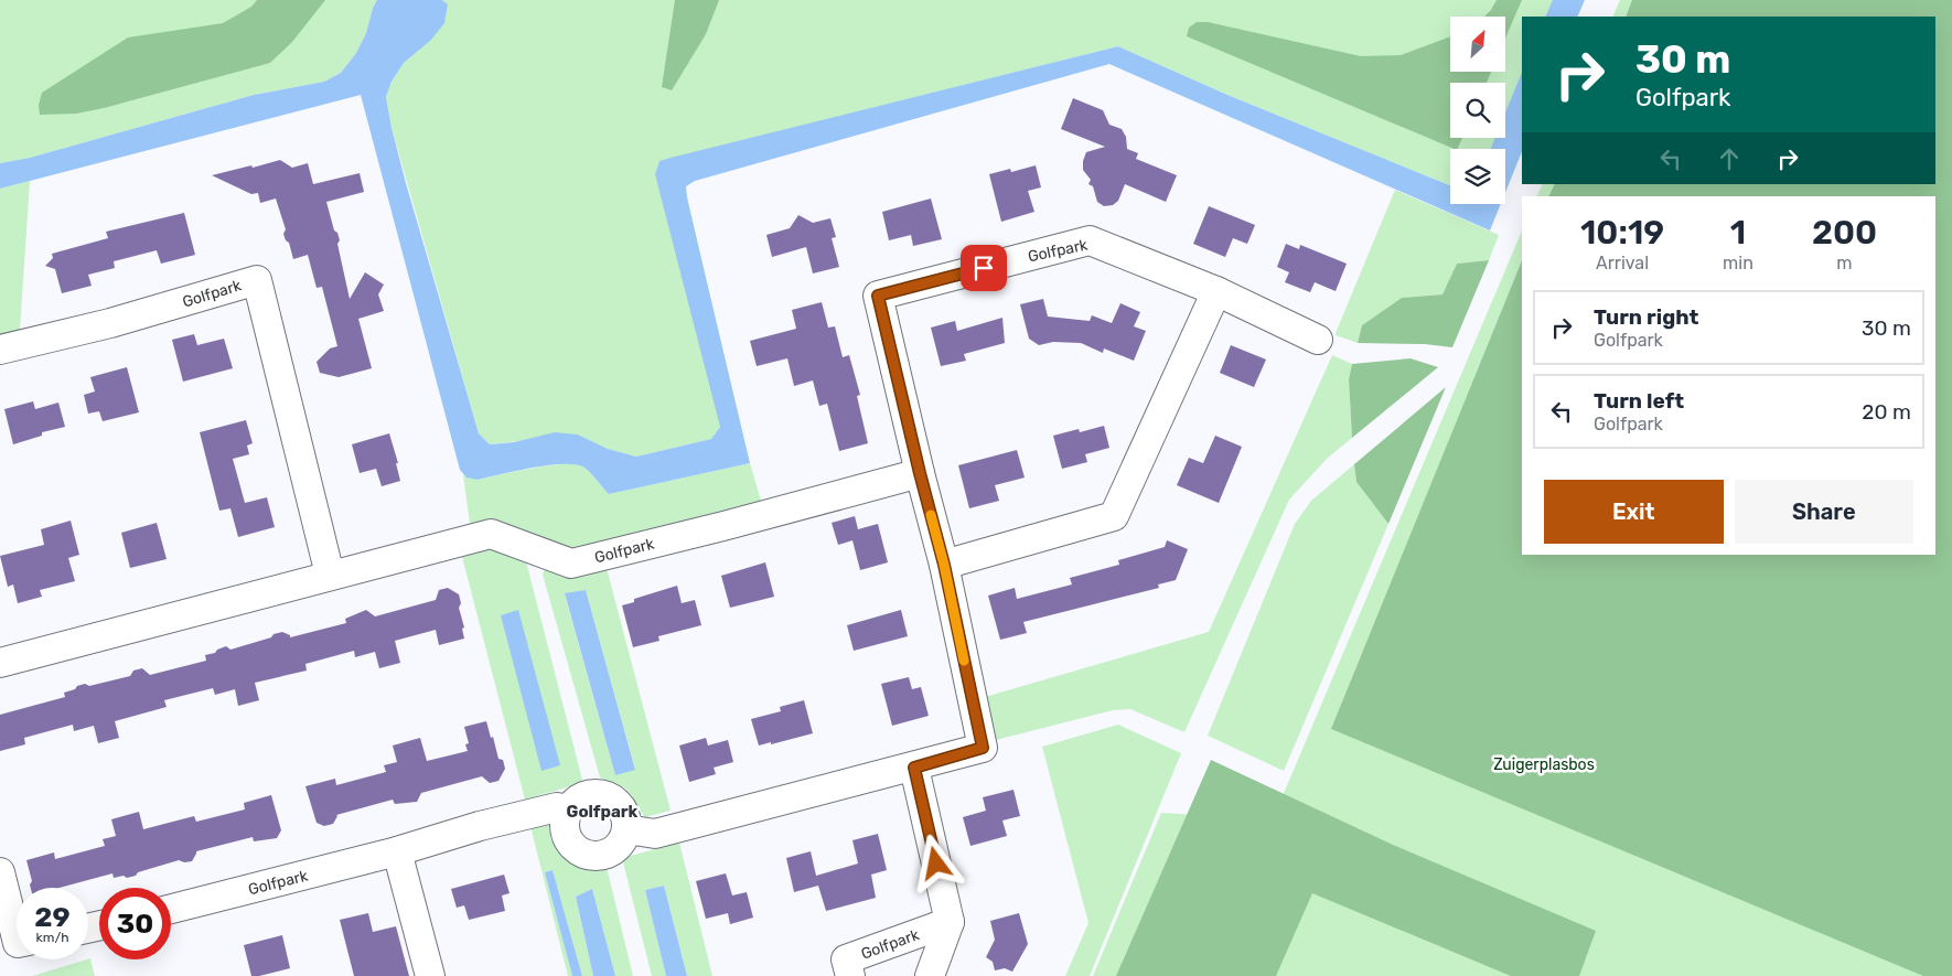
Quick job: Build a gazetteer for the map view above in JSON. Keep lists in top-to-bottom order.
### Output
{
  "streets": {
    "street": ["Golfpark"]
  },
  "districts": ["Golfpark"],
  "parks": ["Zuigerplasbos"],
  "north": "top right",
  "page": {
    "turn": ["30 m", "Golfpark"],
    "eta": [
      "10:19",
      "Arrival",
      "1",
      "min",
      "200",
      "m"
    ],
    "list": [
      {
        "name": "Turn right",
        "note": "Golfpark",
        "value": "30 m"
      },
      {
        "name": "Turn left",
        "note": "Golfpark",
        "value": "20 m"
      }
    ],
    "buttons": ["Exit", "Share"],
    "speed": "29 km/h",
    "limit": "30"
  }
}
